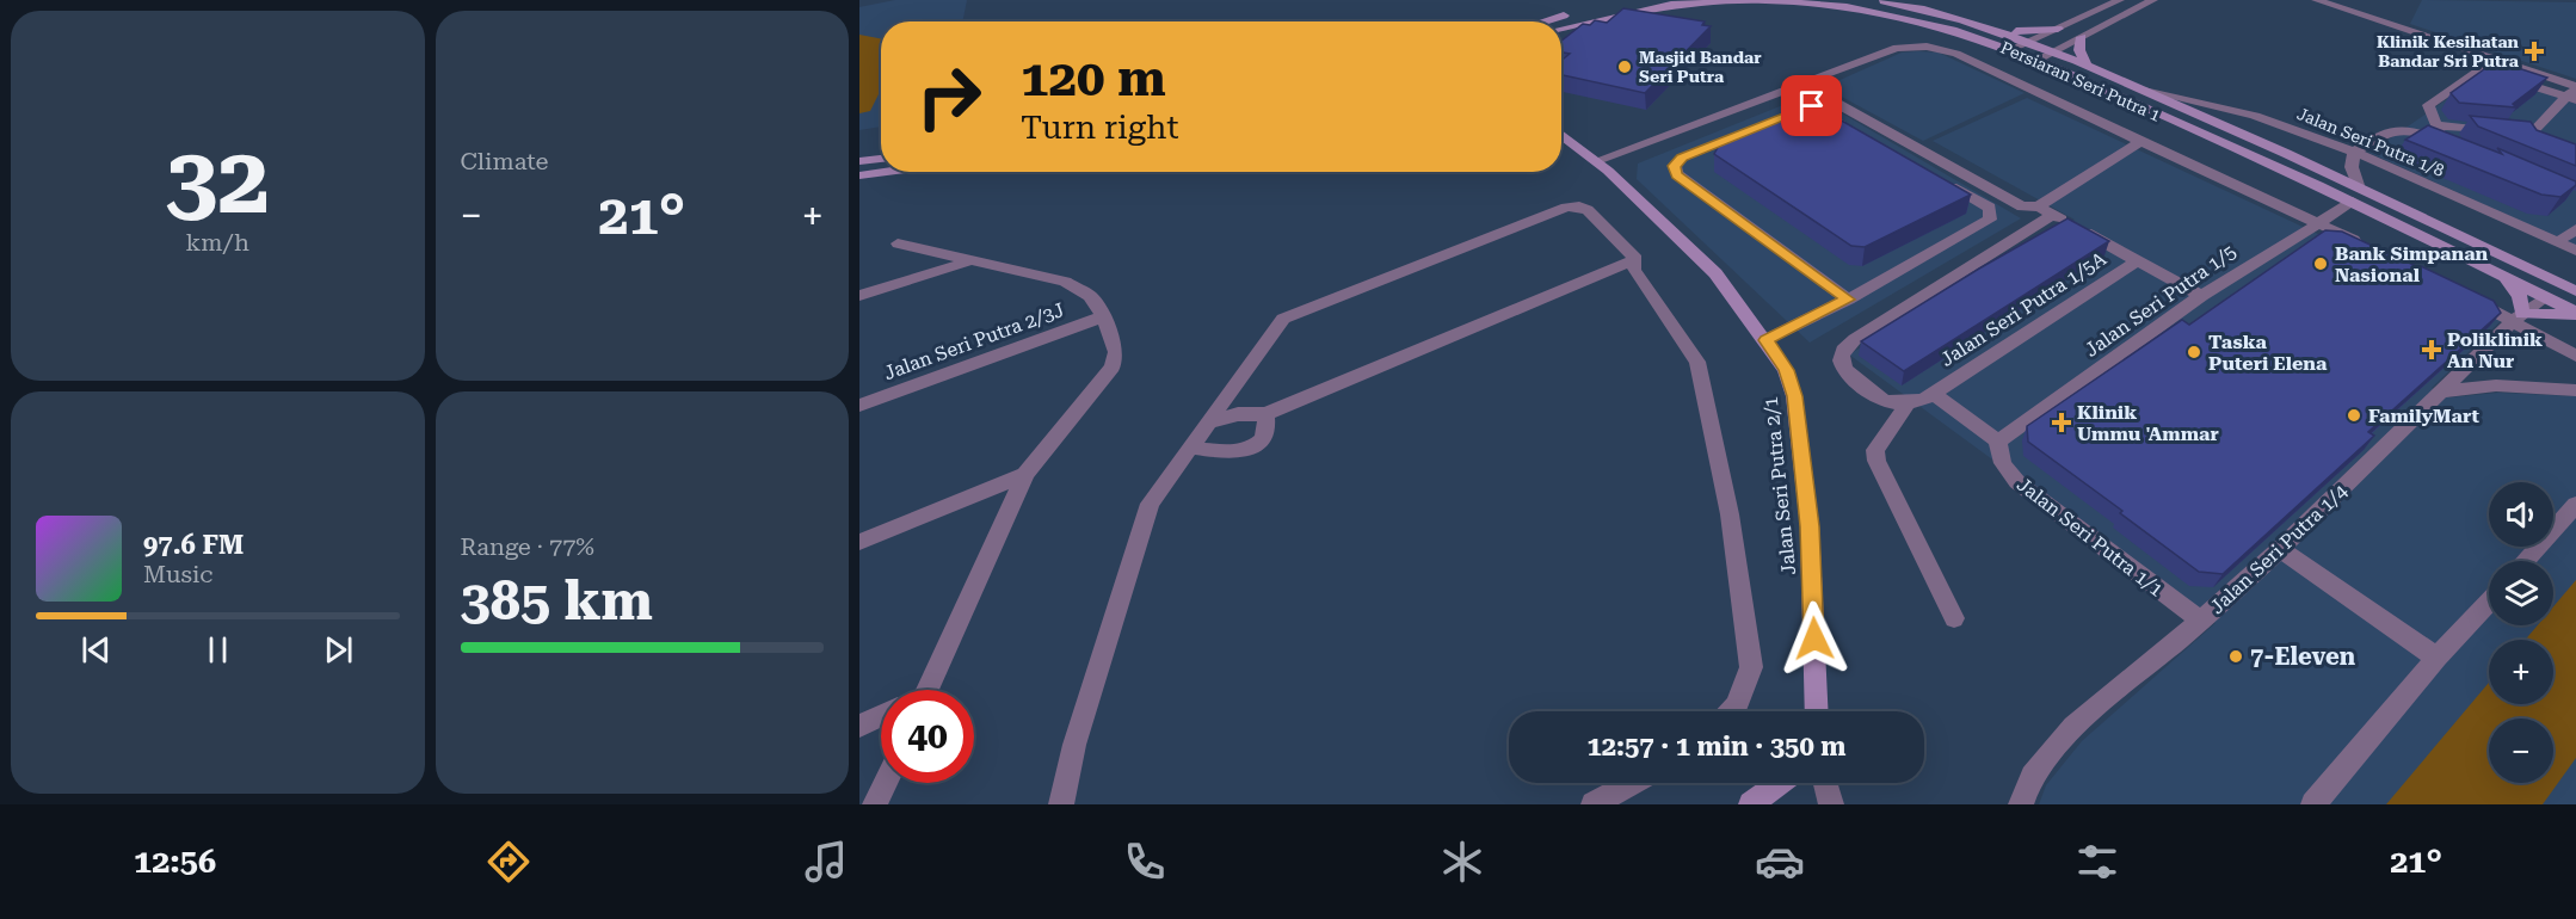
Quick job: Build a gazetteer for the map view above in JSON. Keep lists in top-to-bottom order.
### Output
{
  "streets": {
    "street": [
      "Persiaran Seri Putra 1",
      "Jalan Seri Putra 1/8",
      "Jalan Seri Putra 1/5",
      "Jalan Seri Putra 1/5A",
      "Jalan Seri Putra 2/3J",
      "Jalan Seri Putra 2/1",
      "Jalan Seri Putra 1/1",
      "Jalan Seri Putra 1/4"
    ]
  },
  "crossings": [
    ["Persiaran Seri Putra 1", "Jalan Seri Putra 1/8"],
    ["Persiaran Seri Putra 1", "Jalan Seri Putra 1/5"],
    ["Persiaran Seri Putra 1", "Jalan Seri Putra 1/4"],
    ["Jalan Seri Putra 1/5", "Jalan Seri Putra 1/1"],
    ["Jalan Seri Putra 1/1", "Jalan Seri Putra 1/4"]
  ],
  "places": {
    "health": ["Klinik Kesihatan Bandar Sri Putra", "Poliklinik An Nur", "Klinik Ummu 'Ammar"],
    "other": [
      "Masjid Bandar Seri Putra",
      "Bank Simpanan Nasional",
      "Taska Puteri Elena",
      "FamilyMart",
      "7-Eleven"
    ]
  },
  "page": {
    "tile": [
      ["32", "km/h"],
      "Climate",
      ["Range · 77%", "385 km"]
    ],
    "turn": ["120 m", "Turn right"],
    "heat": ["−", "21°", "+"],
    "map_buttons": ["+", "−"],
    "song": ["97.6 FM", "Music"],
    "limit": "40",
    "trip": "12:57 · 1 min · 350 m",
    "tabs": ["12:56", "21°"]
  }
}
